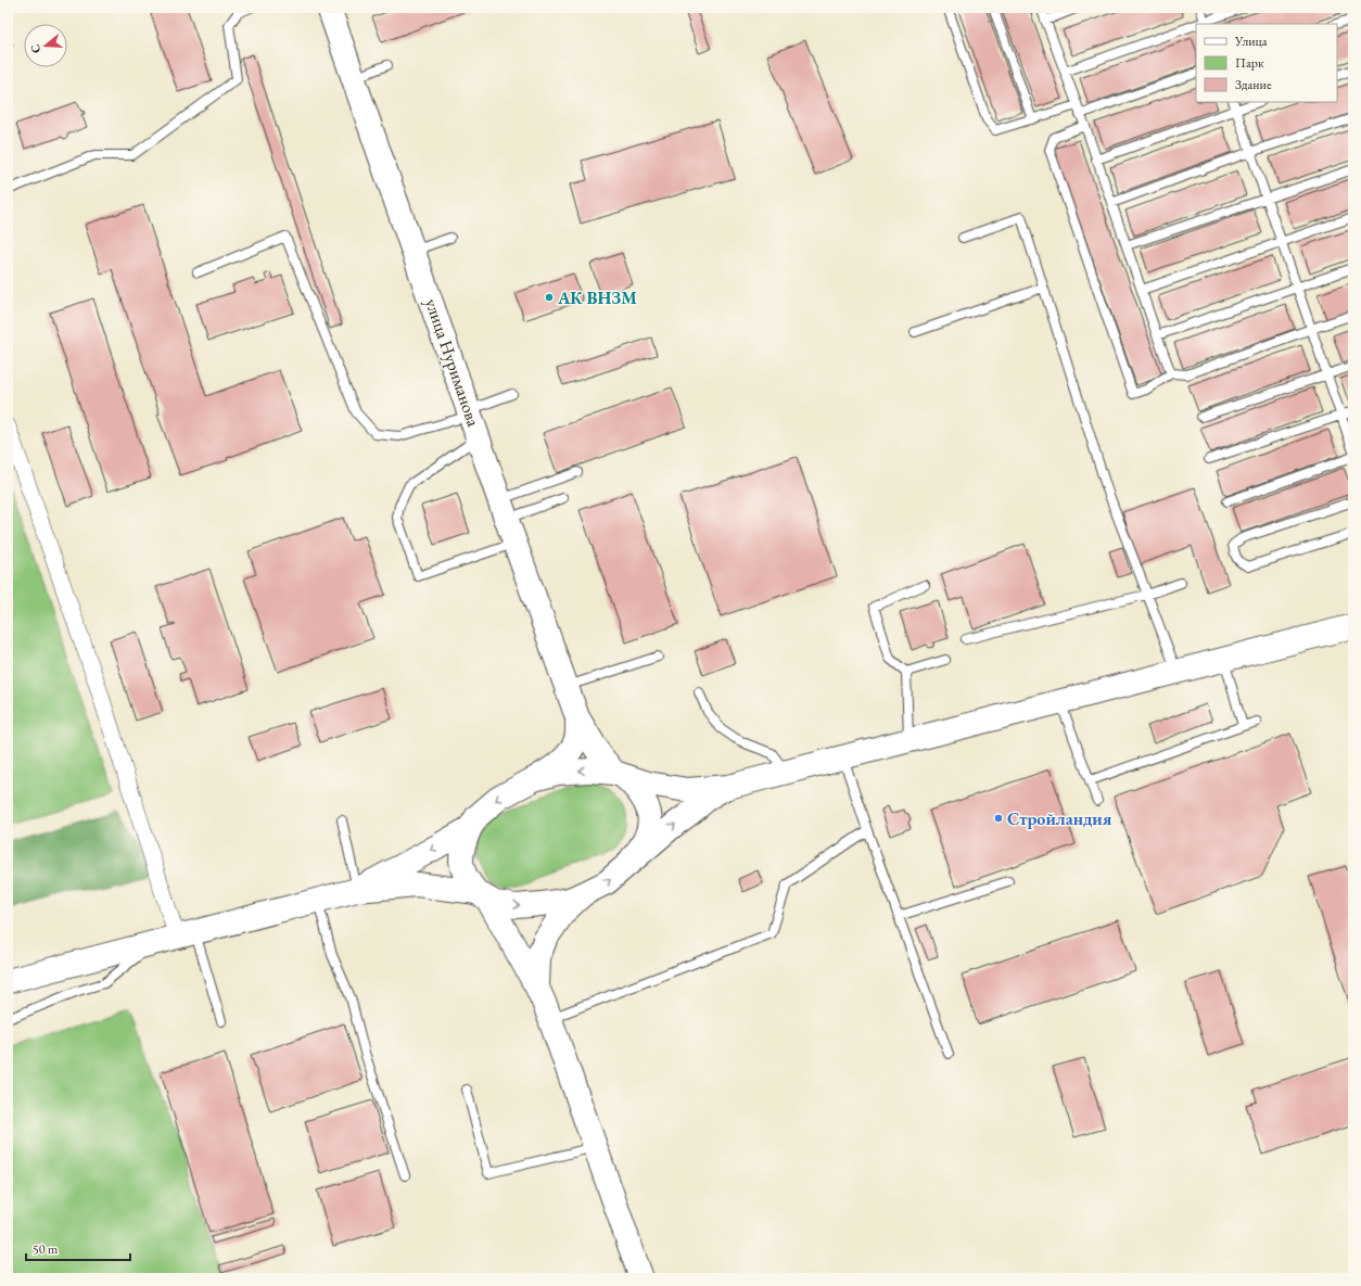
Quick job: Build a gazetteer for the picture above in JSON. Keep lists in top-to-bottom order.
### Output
{
  "streets": {
    "main road": ["улица Нуриманова"]
  },
  "places": ["АК ВНЗМ", "Стройландия"],
  "legend": ["Улица", "Парк", "Здание"],
  "scale_bar": "50 m",
  "north": "left"
}
